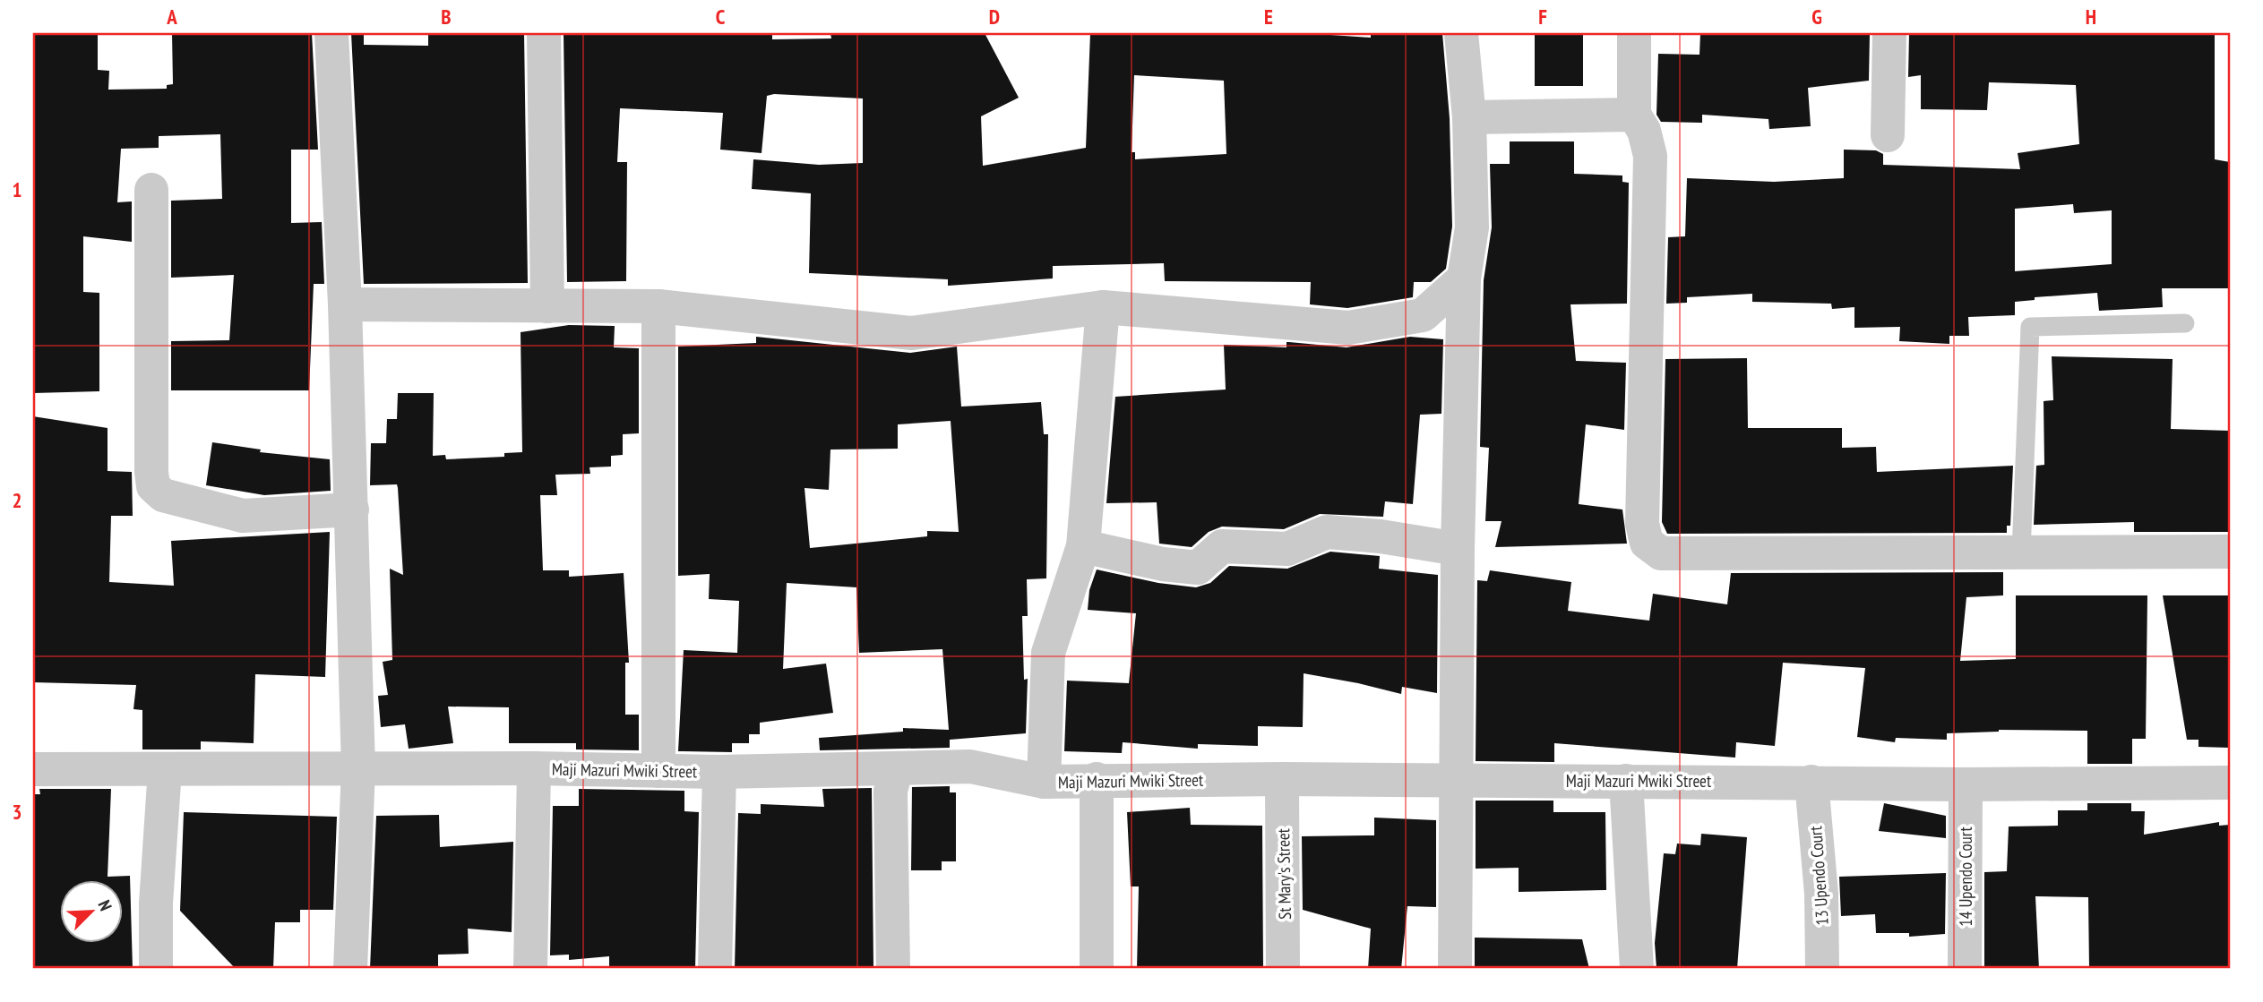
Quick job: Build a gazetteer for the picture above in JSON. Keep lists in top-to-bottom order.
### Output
{
  "streets": {
    "street": [
      "Maji Mazuri Mwiki Street",
      "St Mary's Street",
      "13 Upendo Court",
      "14 Upendo Court"
    ]
  },
  "crossings": [
    ["Maji Mazuri Mwiki Street", "St Mary's Street"],
    ["Maji Mazuri Mwiki Street", "13 Upendo Court"],
    ["Maji Mazuri Mwiki Street", "14 Upendo Court"]
  ],
  "north": "top right",
  "grid": {
    "columns": [
      "A",
      "B",
      "C",
      "D",
      "E",
      "F",
      "G",
      "H"
    ],
    "rows": ["1", "2", "3"]
  }
}
